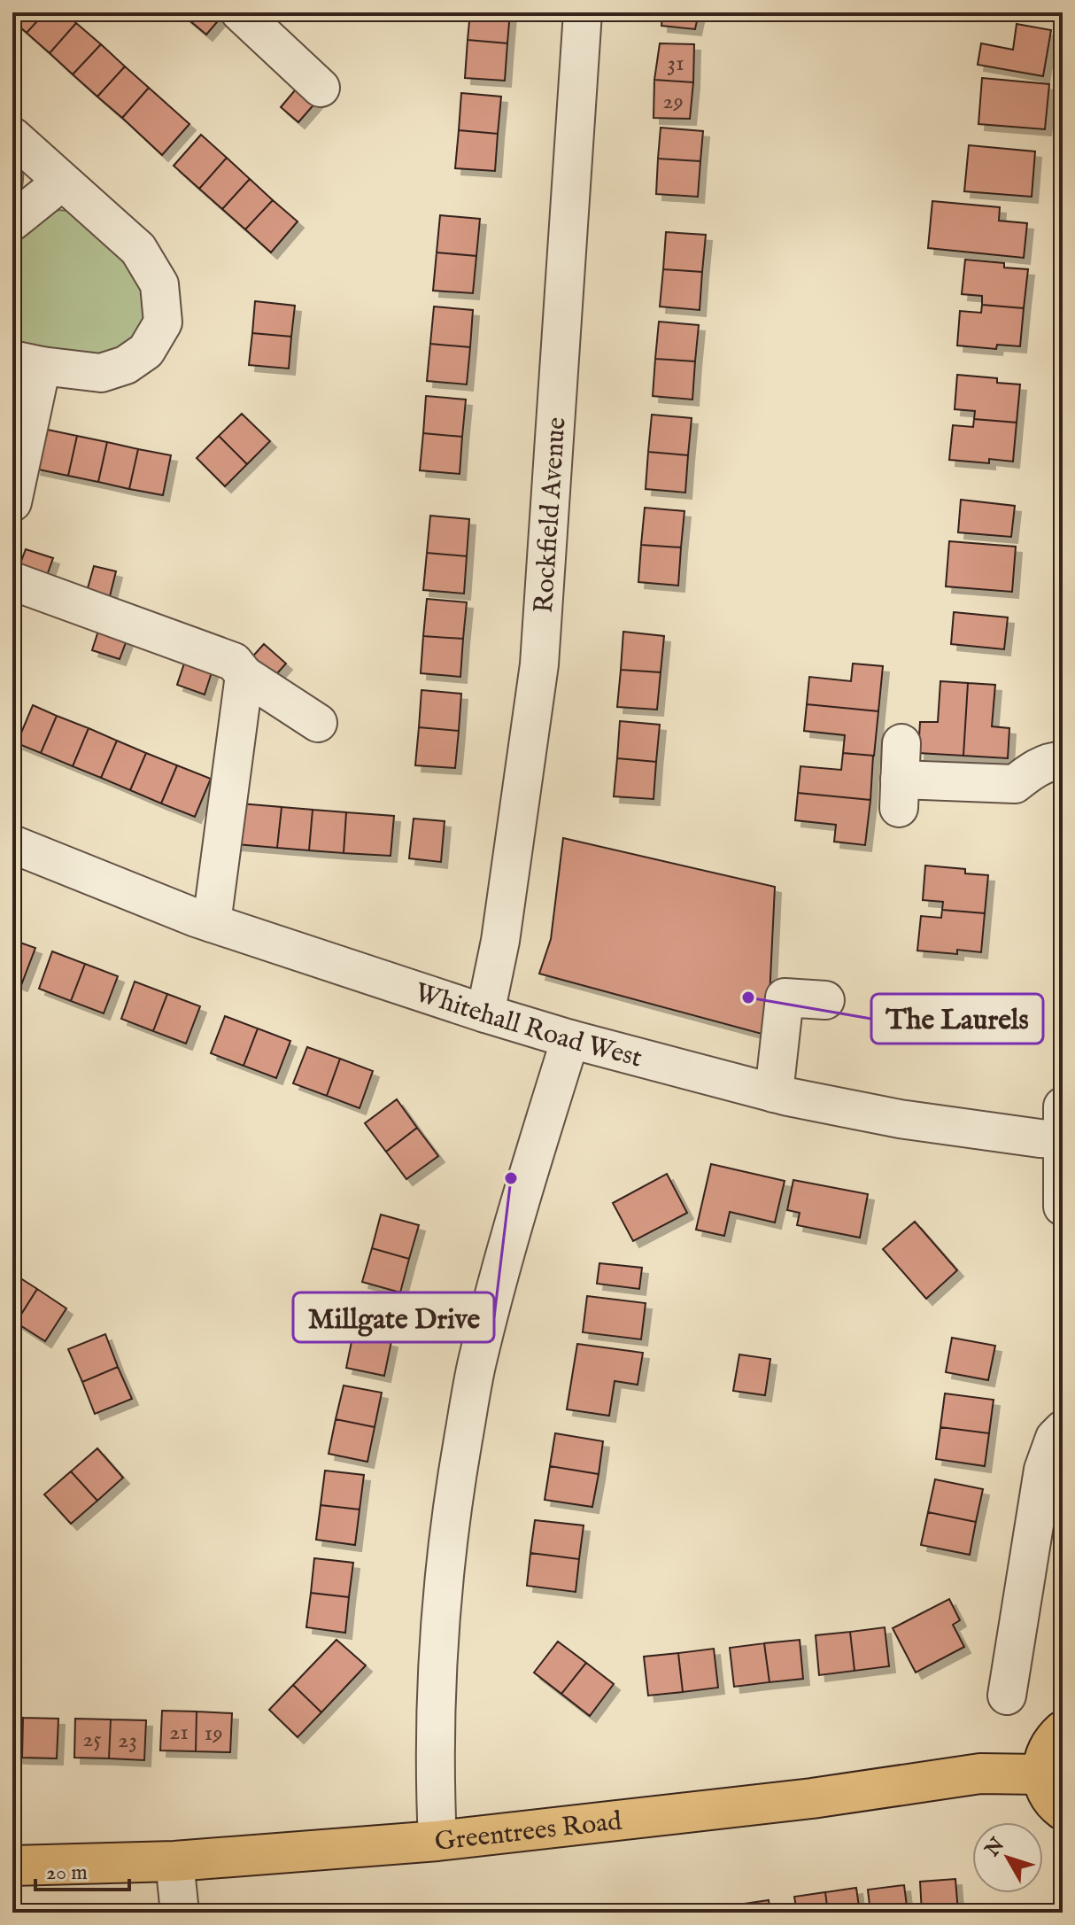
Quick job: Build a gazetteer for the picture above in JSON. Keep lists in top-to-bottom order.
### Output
{
  "streets": {
    "main road": ["Greentrees Road"],
    "street": ["Rockfield Avenue", "Whitehall Road West"]
  },
  "crossings": [
    ["Rockfield Avenue", "Whitehall Road West"]
  ],
  "places": ["The Laurels", "Millgate Drive"],
  "house_numbers": [
    "31",
    "29",
    "21",
    "19",
    "25",
    "23"
  ],
  "scale_bar": "20 m",
  "north": "top left"
}
